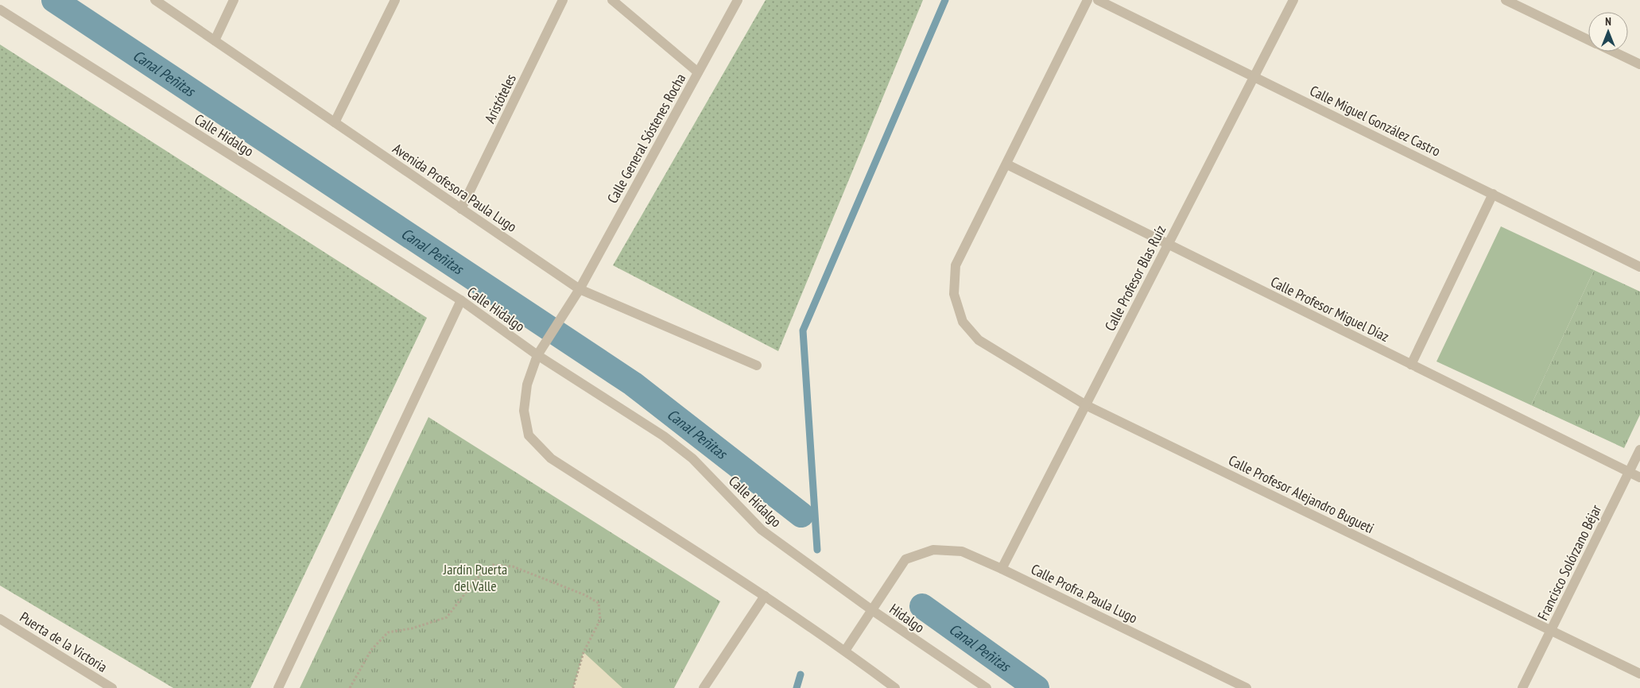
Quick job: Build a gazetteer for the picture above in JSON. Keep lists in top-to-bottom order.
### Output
{
  "streets": {
    "street": [
      "Aristóteles",
      "Calle Miguel González Castro",
      "Calle Hidalgo",
      "Calle General Sóstenes Rocha",
      "Avenida Profesora Paula Lugo",
      "Calle Profesor Blas Ruíz",
      "Calle Profesor Miguel Díaz",
      "Calle Profesor Alejandro Bugueti",
      "Francisco Solórzano Béjar",
      "Calle Profra. Paula Lugo",
      "Hidalgo",
      "Puerta de la Victoria"
    ]
  },
  "crossings": [
    ["Aristóteles", "Avenida Profesora Paula Lugo"],
    ["Calle Miguel González Castro", "Calle Profesor Blas Ruíz"],
    ["Calle Hidalgo", "Calle Profra. Paula Lugo"],
    ["Calle Hidalgo", "Hidalgo"],
    ["Calle General Sóstenes Rocha", "Avenida Profesora Paula Lugo"],
    ["Calle Profesor Blas Ruíz", "Calle Profesor Miguel Díaz"],
    ["Calle Profesor Blas Ruíz", "Calle Profesor Alejandro Bugueti"],
    ["Calle Profesor Blas Ruíz", "Calle Profra. Paula Lugo"],
    ["Calle Profesor Miguel Díaz", "Calle Profesor Alejandro Bugueti"],
    ["Calle Profesor Miguel Díaz", "Francisco Solórzano Béjar"],
    ["Calle Profesor Alejandro Bugueti", "Francisco Solórzano Béjar"],
    ["Calle Profra. Paula Lugo", "Hidalgo"]
  ],
  "water": ["Canal Peñitas"],
  "parks": ["Jardín Puerta del Valle"],
  "north": "top"
}
